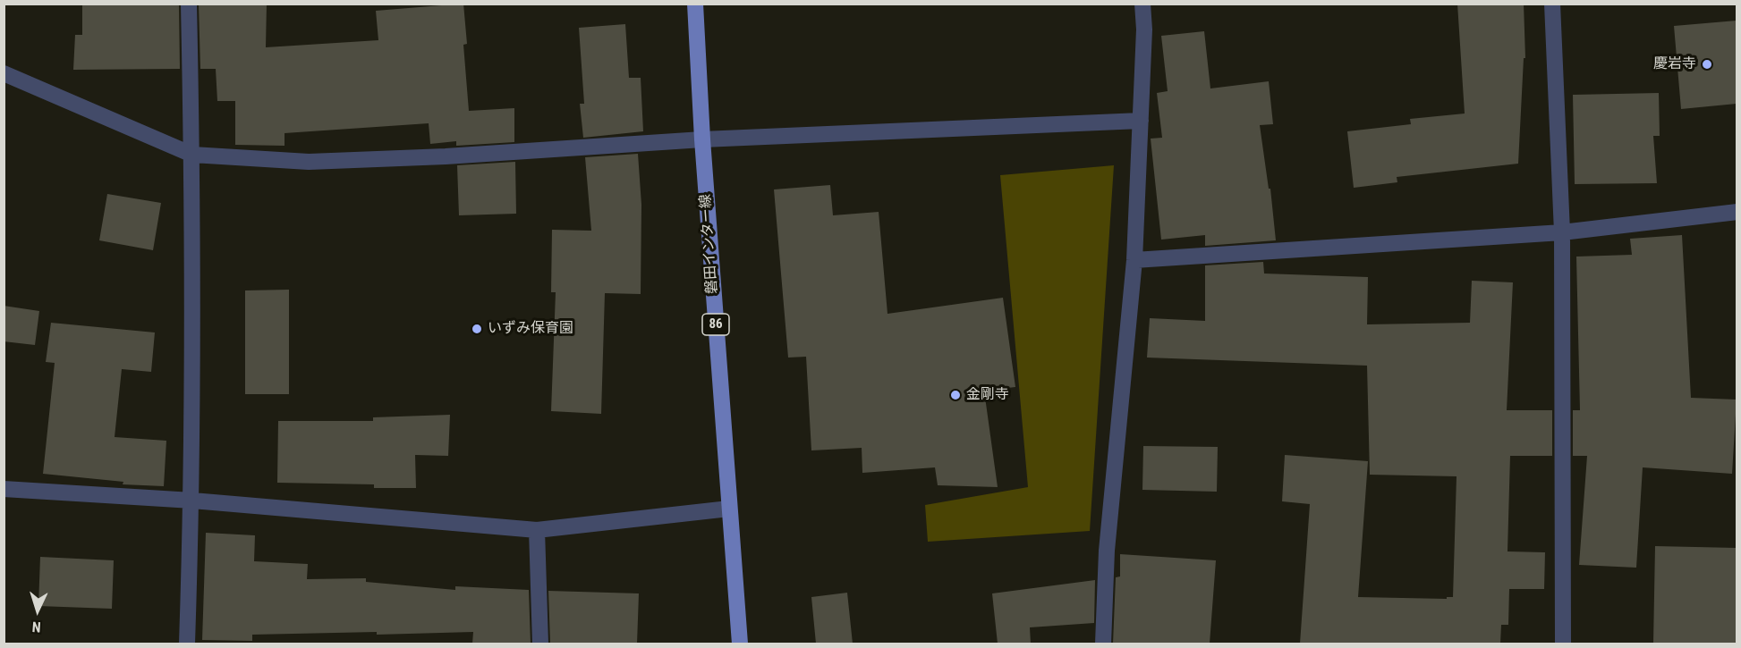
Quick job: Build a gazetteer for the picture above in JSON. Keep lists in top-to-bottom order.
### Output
{
  "streets": {
    "main road": ["磐田インター線", "86"]
  },
  "places": ["慶岩寺", "いずみ保育園", "金剛寺"],
  "north": "bottom"
}
